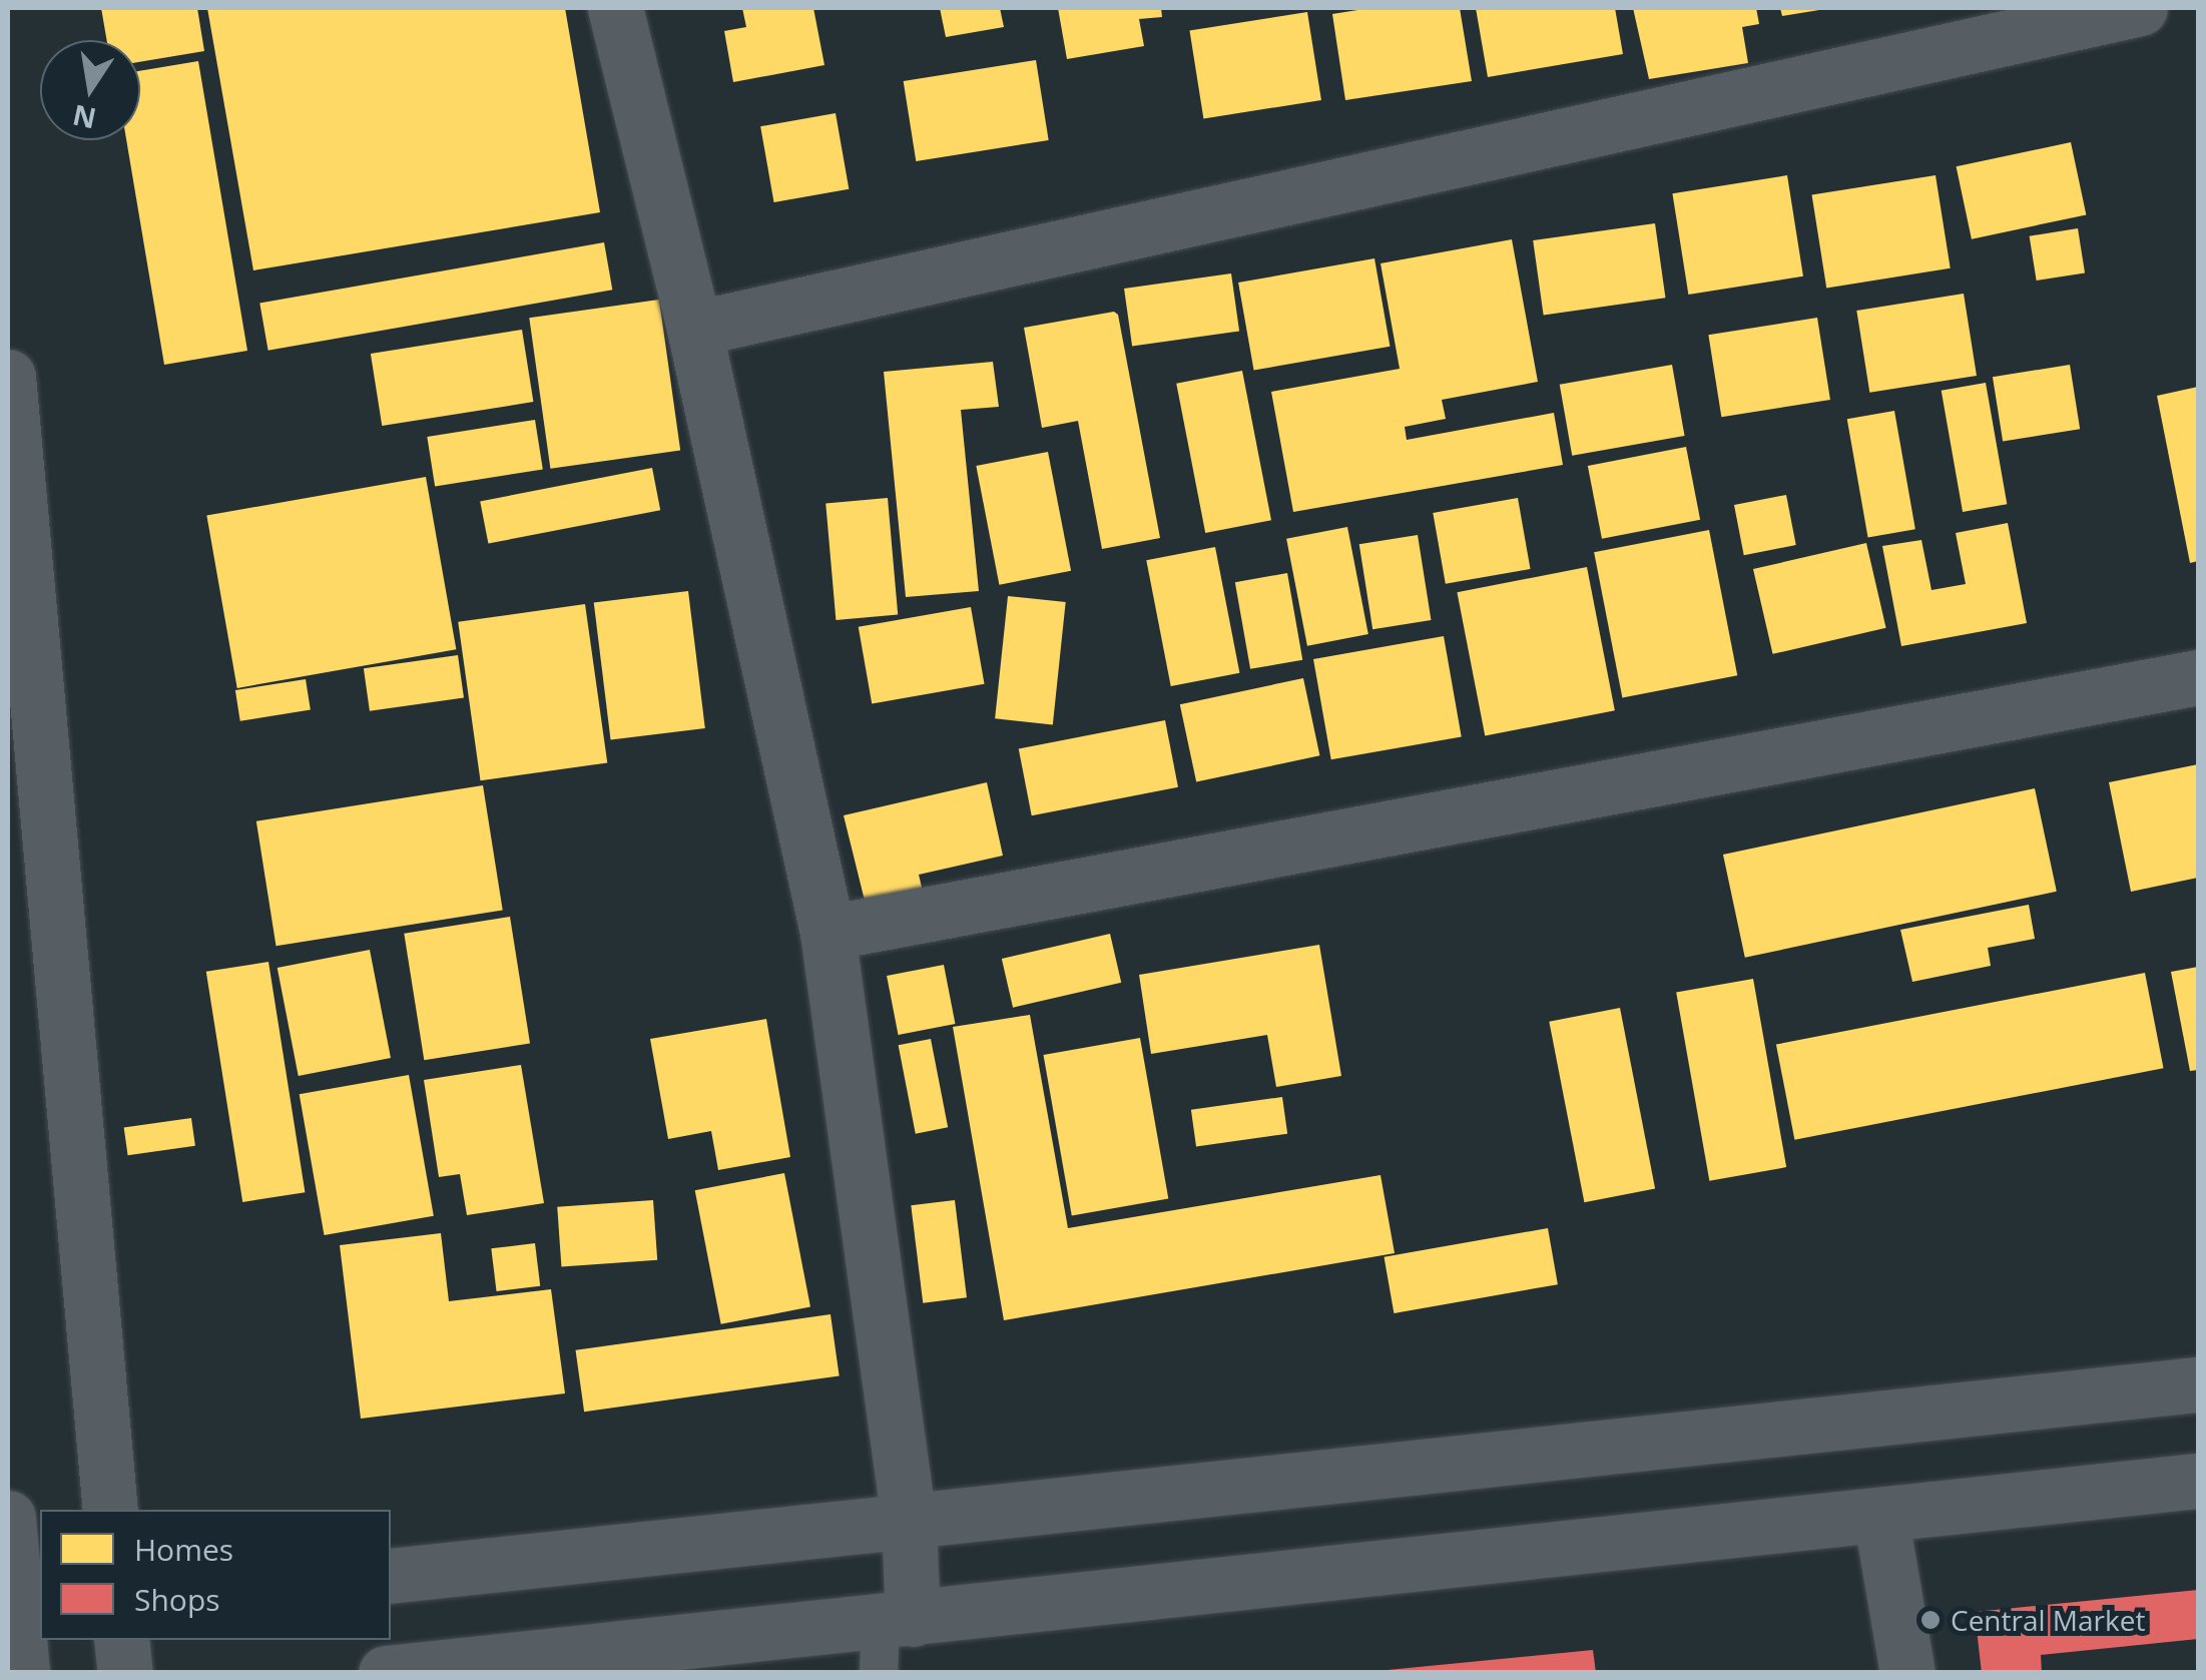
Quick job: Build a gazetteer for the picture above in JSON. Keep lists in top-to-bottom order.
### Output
{
  "places": ["Central Market"],
  "legend": ["Homes", "Shops"],
  "north": "bottom"
}
